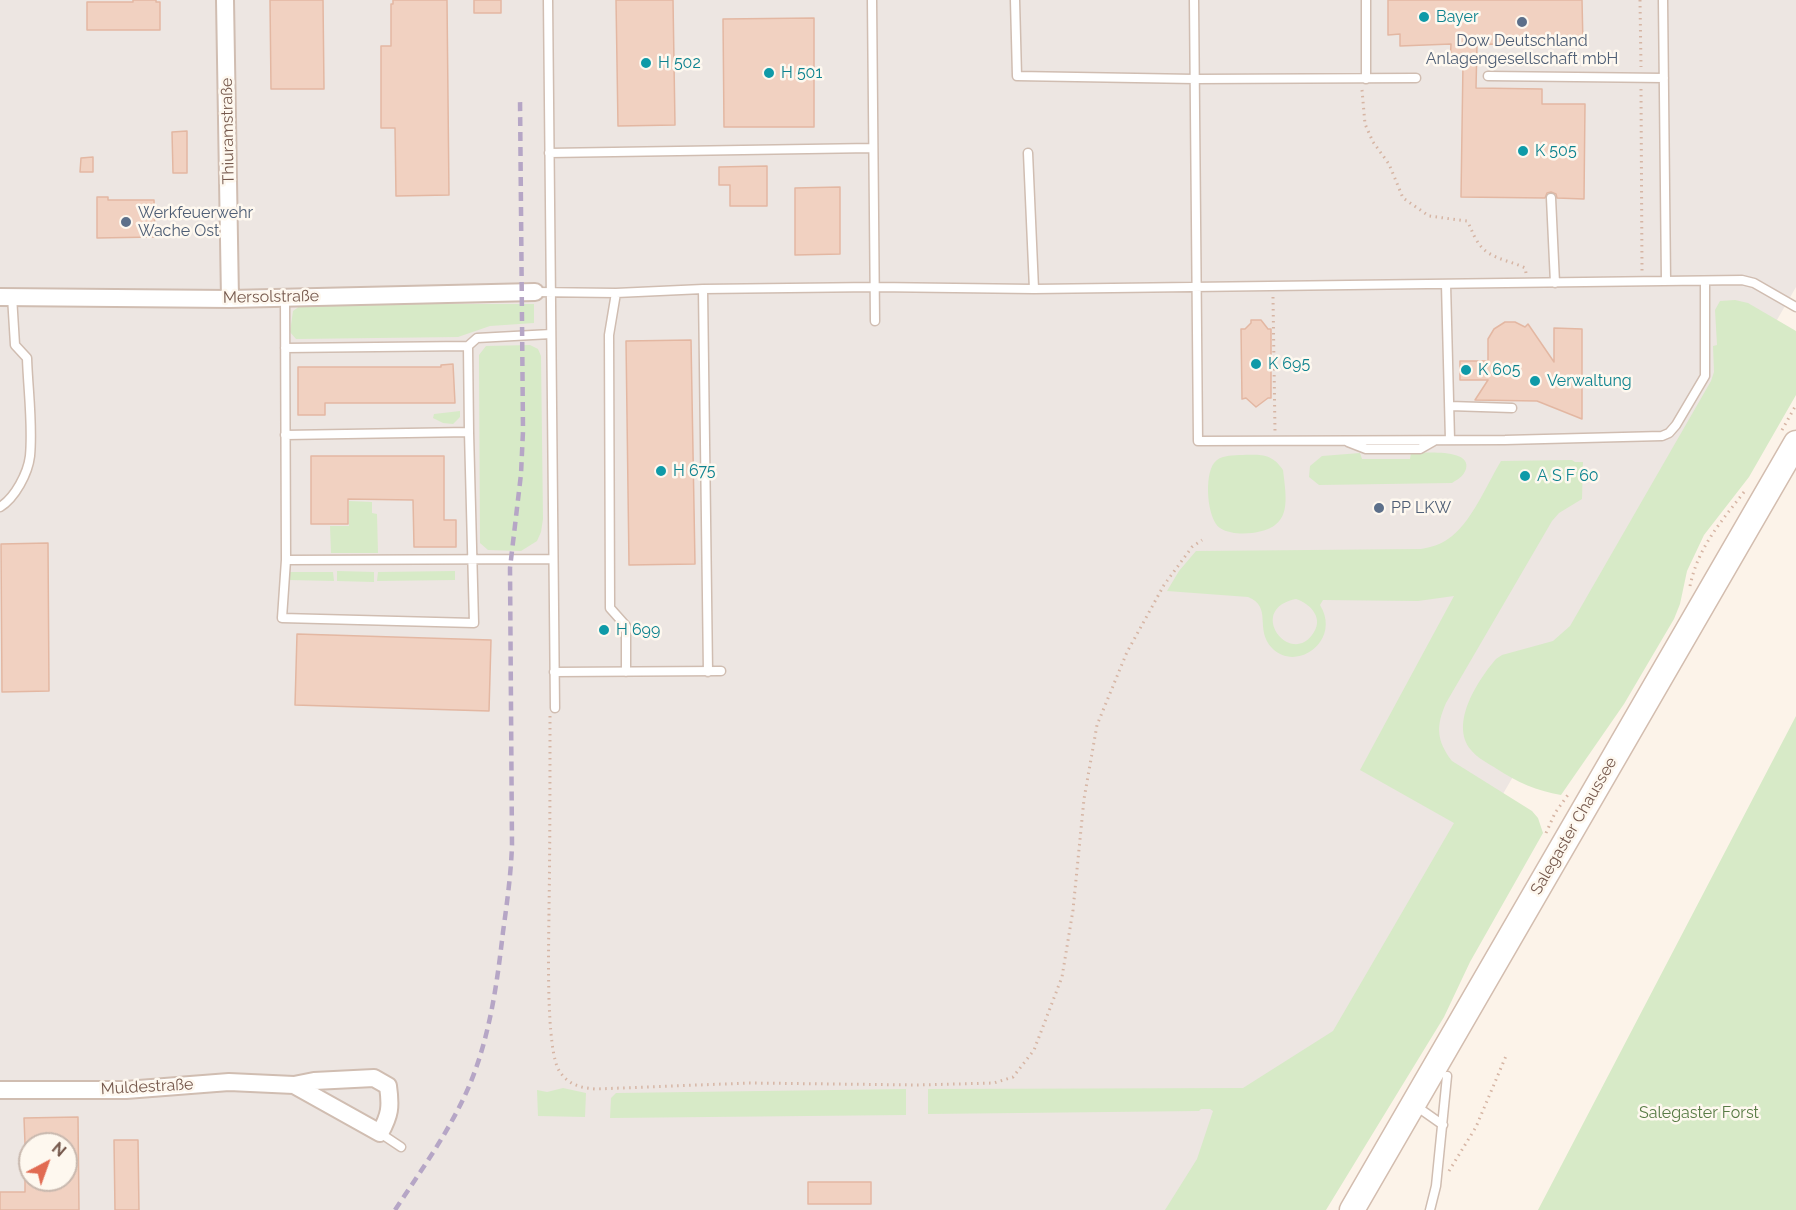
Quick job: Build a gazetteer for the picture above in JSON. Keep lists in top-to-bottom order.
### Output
{
  "streets": {
    "main road": ["Salegaster Chaussee"],
    "street": ["Thiuramstraße", "Mersolstraße", "Muldestraße"]
  },
  "crossings": [
    ["Thiuramstraße", "Mersolstraße"]
  ],
  "parks": ["Salegaster Forst"],
  "places": [
    "Bayer",
    "Dow Deutschland Anlagengesellschaft mbH",
    "H 502",
    "H 501",
    "K 505",
    "Werkfeuerwehr Wache Ost",
    "K 695",
    "K 605",
    "Verwaltung",
    "H 675",
    "A S F 60",
    "PP LKW",
    "H 699"
  ],
  "north": "top right"
}
